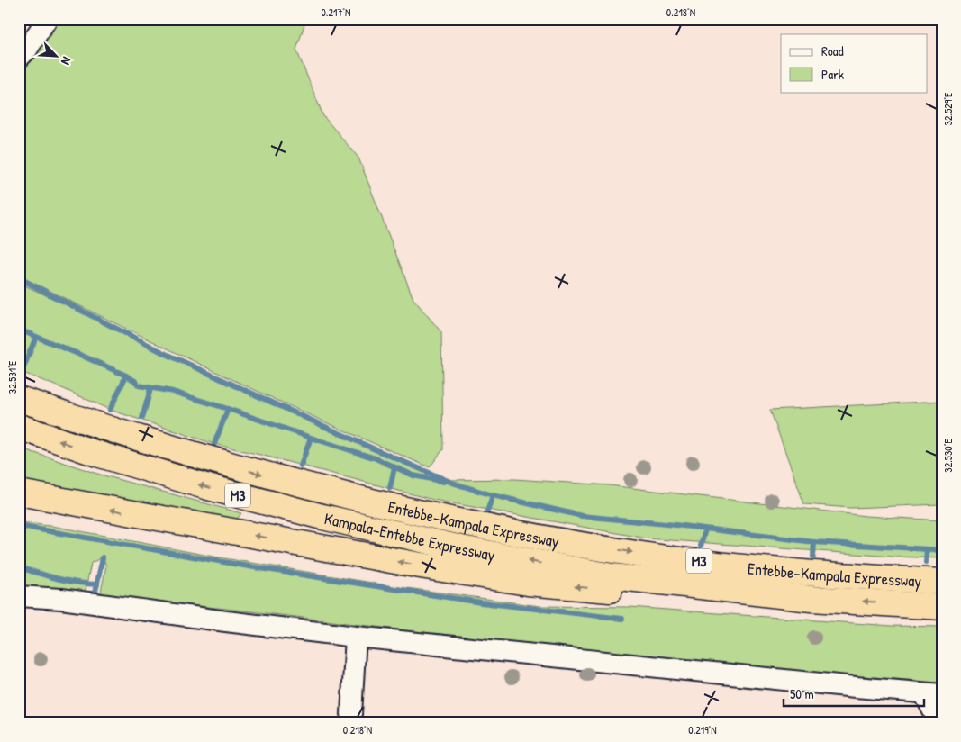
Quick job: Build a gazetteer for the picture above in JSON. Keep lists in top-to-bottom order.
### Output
{
  "streets": {
    "highway": ["M3", "Entebbe–Kampala Expressway", "Kampala–Entebbe Expressway"]
  },
  "crossings": [
    ["M3", "Kampala–Entebbe Expressway"]
  ],
  "legend": ["Road", "Park"],
  "scale_bar": "50 m",
  "north": "bottom right",
  "coordinates": [
    "0.217°N",
    "0.218°N",
    "32.529°E",
    "32.531°E",
    "32.530°E",
    "0.219°N"
  ]
}
